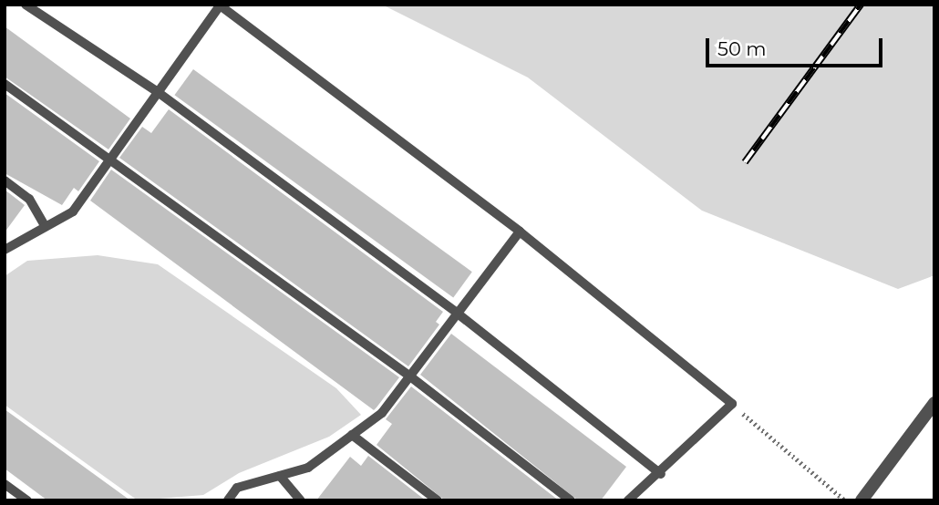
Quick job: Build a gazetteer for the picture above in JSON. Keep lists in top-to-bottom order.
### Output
{
  "scale_bar": "50 m"
}
